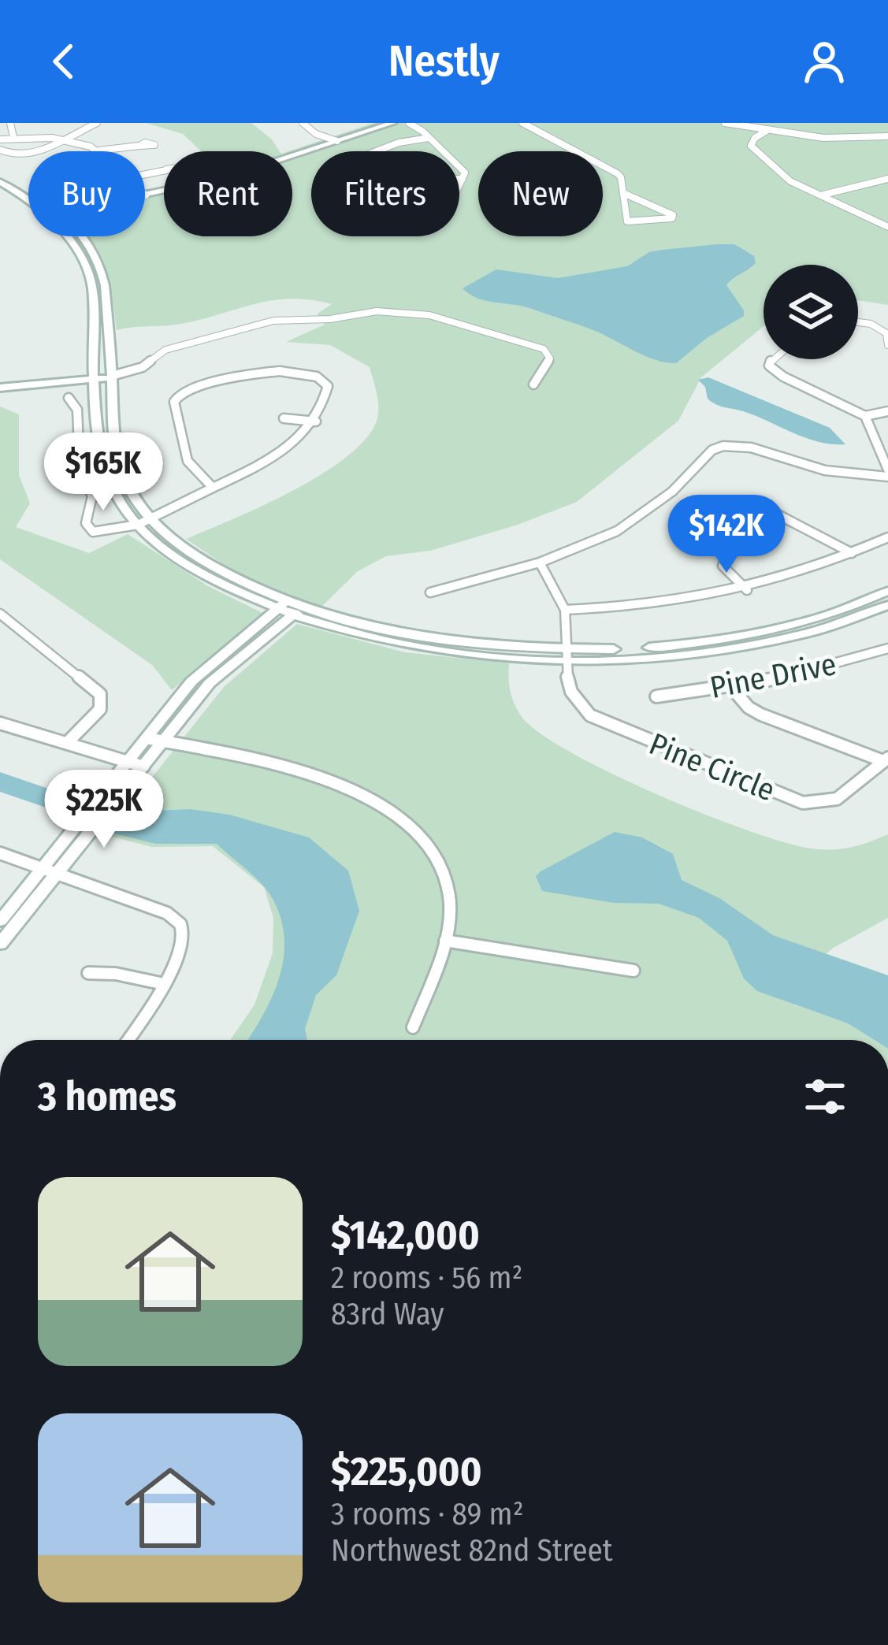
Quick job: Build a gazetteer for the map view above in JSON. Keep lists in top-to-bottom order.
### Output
{
  "streets": {
    "street": ["Pine Drive", "Pine Circle"]
  },
  "page": {
    "header": "Nestly",
    "chip": [
      "Buy",
      "Rent",
      "Filters",
      "New"
    ],
    "price": ["$165K", "$142K", "$225K"],
    "heading": "3 homes",
    "list": [
      {
        "name": "$142,000",
        "note": "2 rooms · 56 m² · 83rd Way"
      },
      {
        "name": "$225,000",
        "note": "3 rooms · 89 m² · Northwest 82nd Street"
      }
    ]
  }
}
